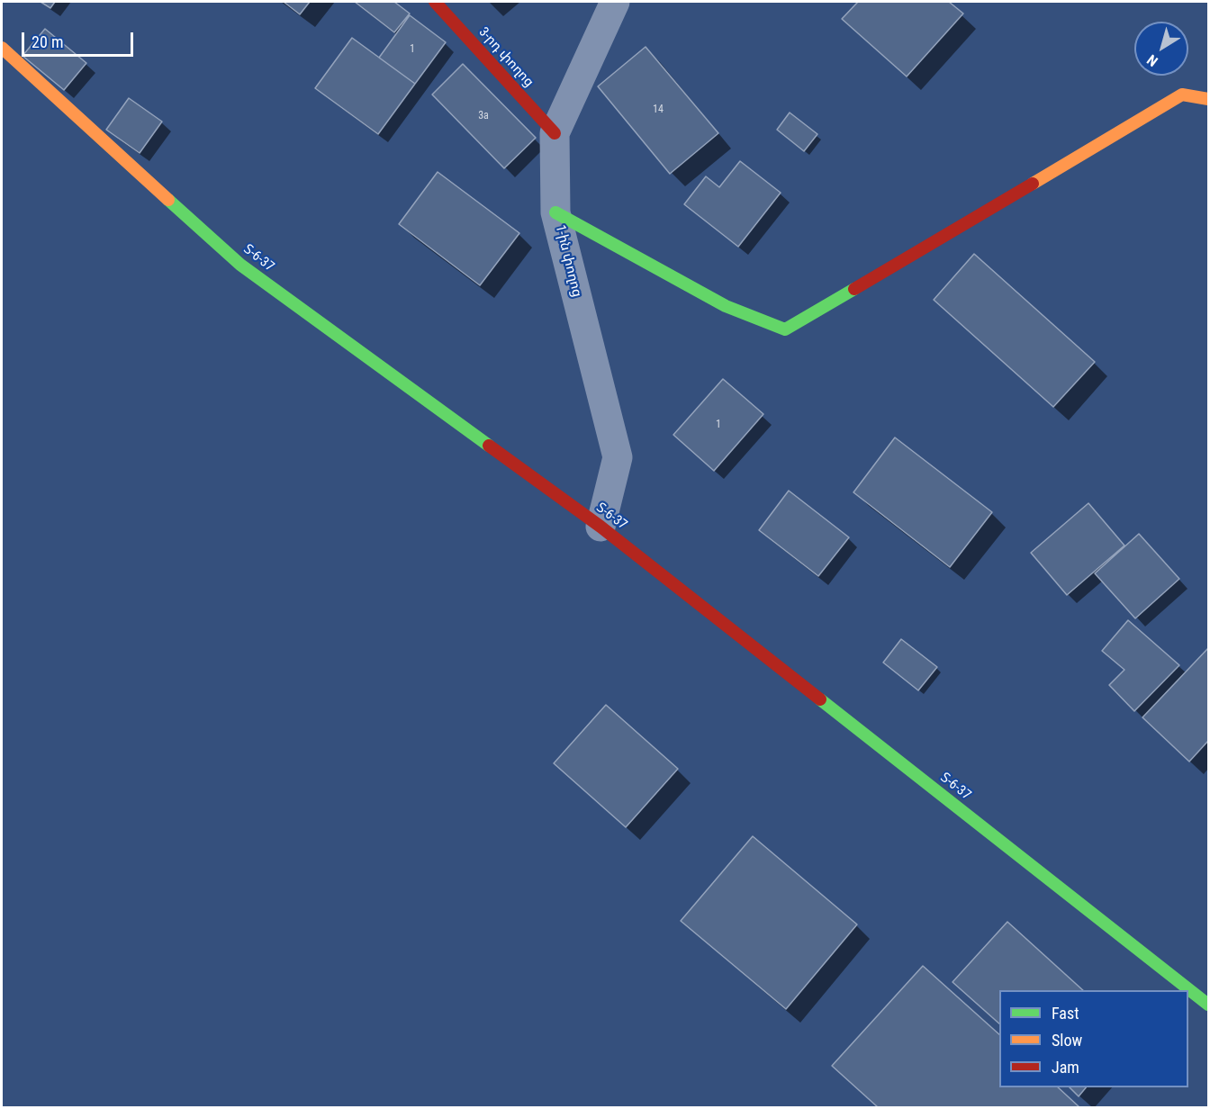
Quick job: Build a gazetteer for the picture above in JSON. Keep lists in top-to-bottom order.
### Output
{
  "streets": {
    "main road": ["3-րդ փողոց", "Տ-6-37"],
    "street": ["1-ին փողոց"]
  },
  "crossings": [
    ["3-րդ փողոց", "1-ին փողոց"],
    ["Տ-6-37", "1-ին փողոց"]
  ],
  "house_numbers": [
    "1",
    "14",
    "3a",
    "1"
  ],
  "legend": ["Fast", "Slow", "Jam"],
  "scale_bar": "20 m",
  "north": "bottom left"
}
